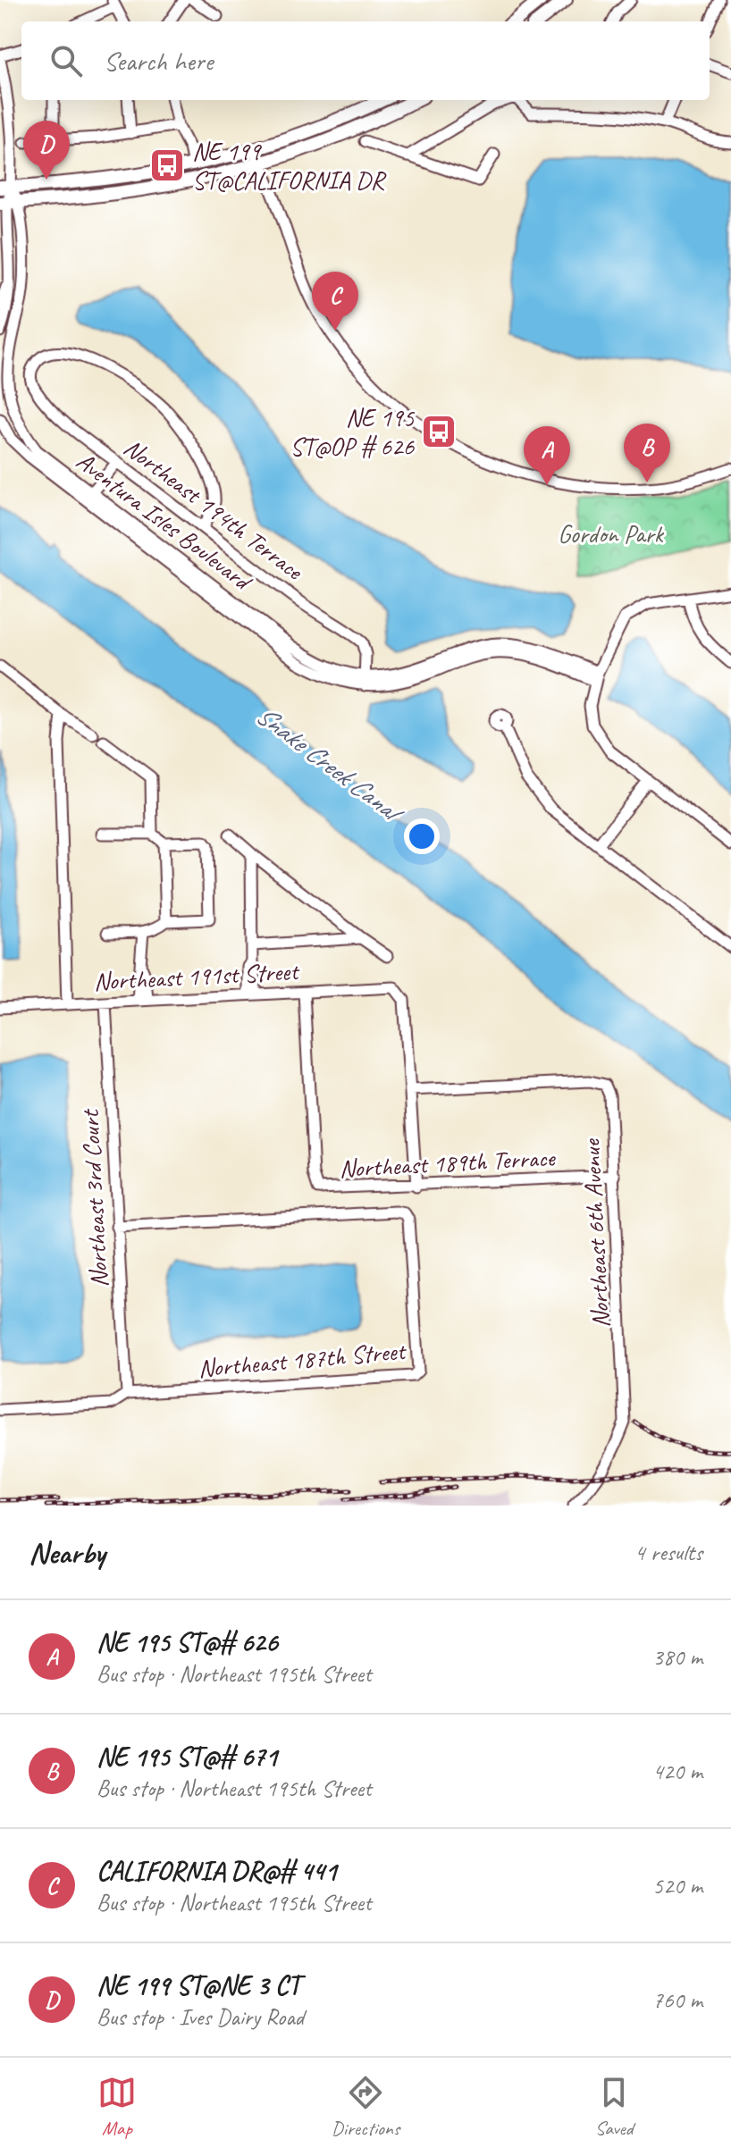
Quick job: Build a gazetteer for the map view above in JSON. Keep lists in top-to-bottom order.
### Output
{
  "streets": {
    "street": [
      "Northeast 194th Terrace",
      "Aventura Isles Boulevard",
      "Northeast 191st Street",
      "Northeast 189th Terrace",
      "Northeast 3rd Court",
      "Northeast 6th Avenue",
      "Northeast 187th Street"
    ]
  },
  "crossings": [
    ["Northeast 194th Terrace", "Aventura Isles Boulevard"],
    ["Northeast 191st Street", "Northeast 189th Terrace"],
    ["Northeast 191st Street", "Northeast 3rd Court"],
    ["Northeast 191st Street", "Northeast 6th Avenue"],
    ["Northeast 189th Terrace", "Northeast 6th Avenue"],
    ["Northeast 3rd Court", "Northeast 187th Street"]
  ],
  "water": ["Snake Creek Canal"],
  "parks": ["Gordon Park"],
  "places": {
    "bus stop": ["NE 199 ST@CALIFORNIA DR", "NE 195 ST@OP # 626"]
  },
  "page": {
    "search": "Search here",
    "pins": [
      "D",
      "C",
      "B",
      "A"
    ],
    "heading": ["Nearby", "4 results"],
    "list": [
      {
        "mark": "A",
        "name": "NE 195 ST@# 626",
        "note": "Bus stop · Northeast 195th Street",
        "value": "380 m"
      },
      {
        "mark": "B",
        "name": "NE 195 ST@# 671",
        "note": "Bus stop · Northeast 195th Street",
        "value": "420 m"
      },
      {
        "mark": "C",
        "name": "CALIFORNIA DR@# 441",
        "note": "Bus stop · Northeast 195th Street",
        "value": "520 m"
      },
      {
        "mark": "D",
        "name": "NE 199 ST@NE 3 CT",
        "note": "Bus stop · Ives Dairy Road",
        "value": "760 m"
      }
    ],
    "nav": ["Map", "Directions", "Saved"]
  }
}
